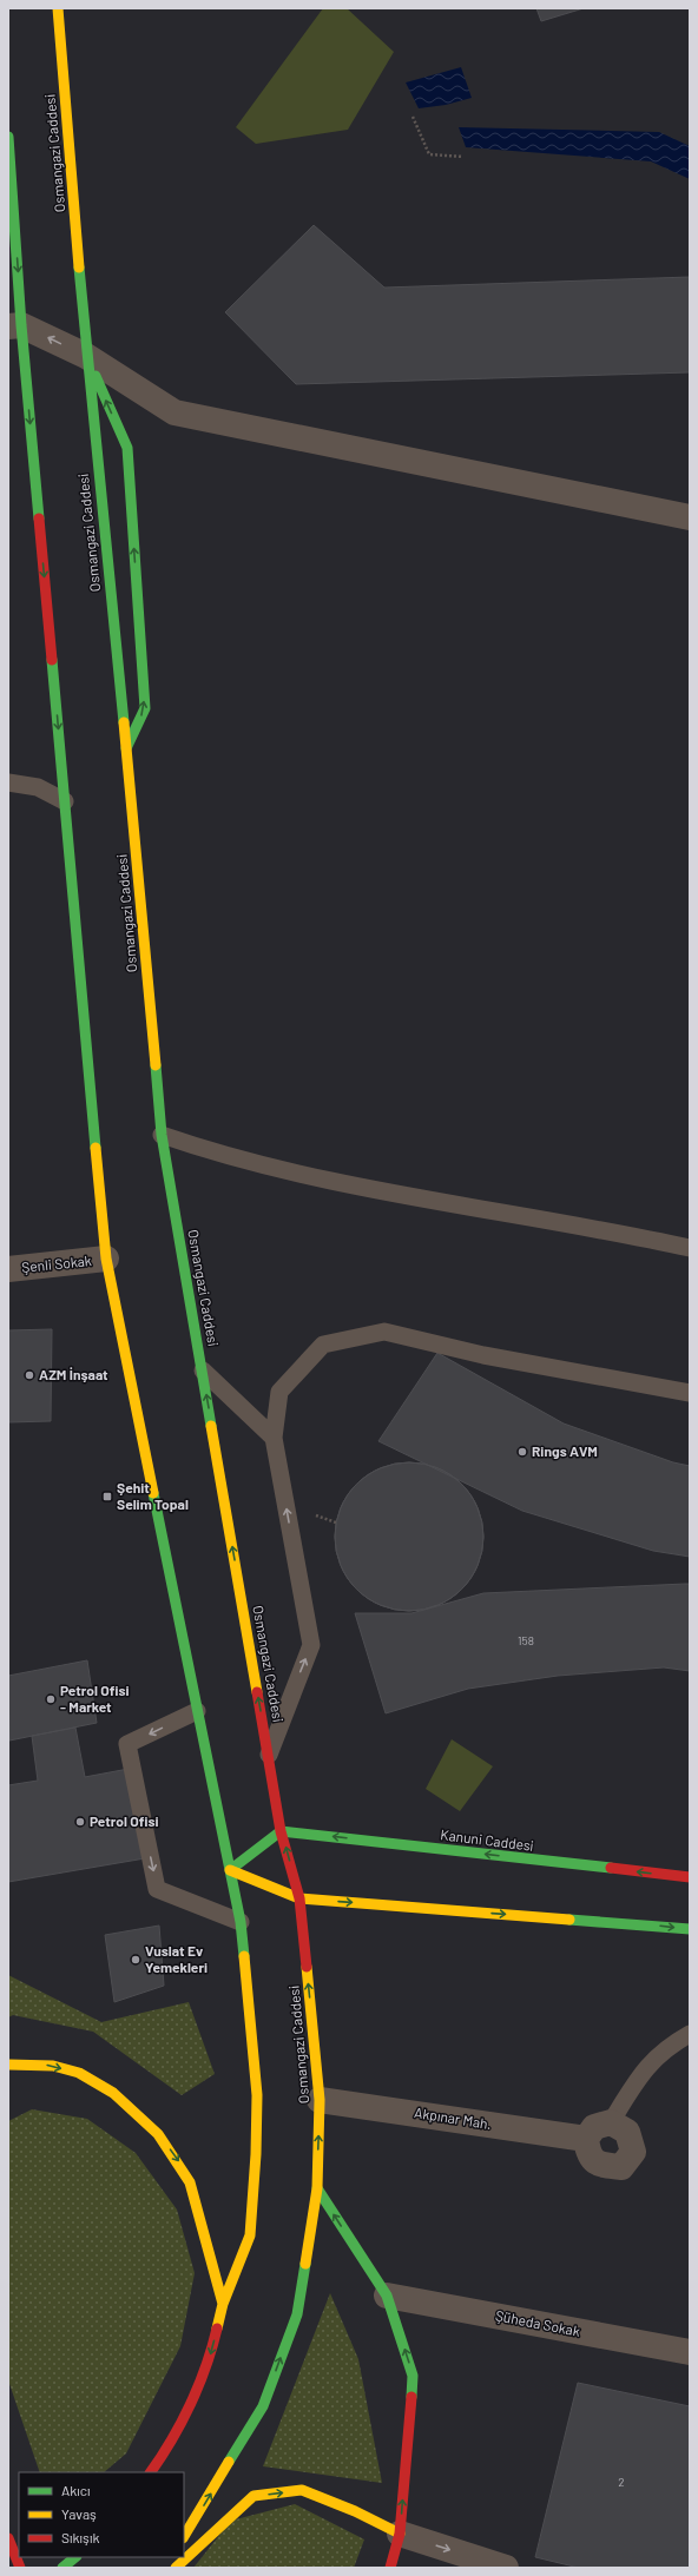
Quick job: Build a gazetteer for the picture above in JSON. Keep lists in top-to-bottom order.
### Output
{
  "streets": {
    "main road": ["Osmangazi Caddesi", "Kanuni Caddesi"],
    "street": ["Şenli Sokak", "Akpınar Mah.", "Şüheda Sokak"]
  },
  "crossings": [
    ["Osmangazi Caddesi", "Kanuni Caddesi"],
    ["Osmangazi Caddesi", "Akpınar Mah."]
  ],
  "places": {
    "other": [
      "AZM İnşaat",
      "Rings AVM",
      "Petrol Ofisi - Market",
      "Petrol Ofisi",
      "Vuslat Ev Yemekleri"
    ],
    "transit": ["Şehit Selim Topal"]
  },
  "house_numbers": ["158", "2"],
  "legend": ["Akıcı", "Yavaş", "Sıkışık"]
}
